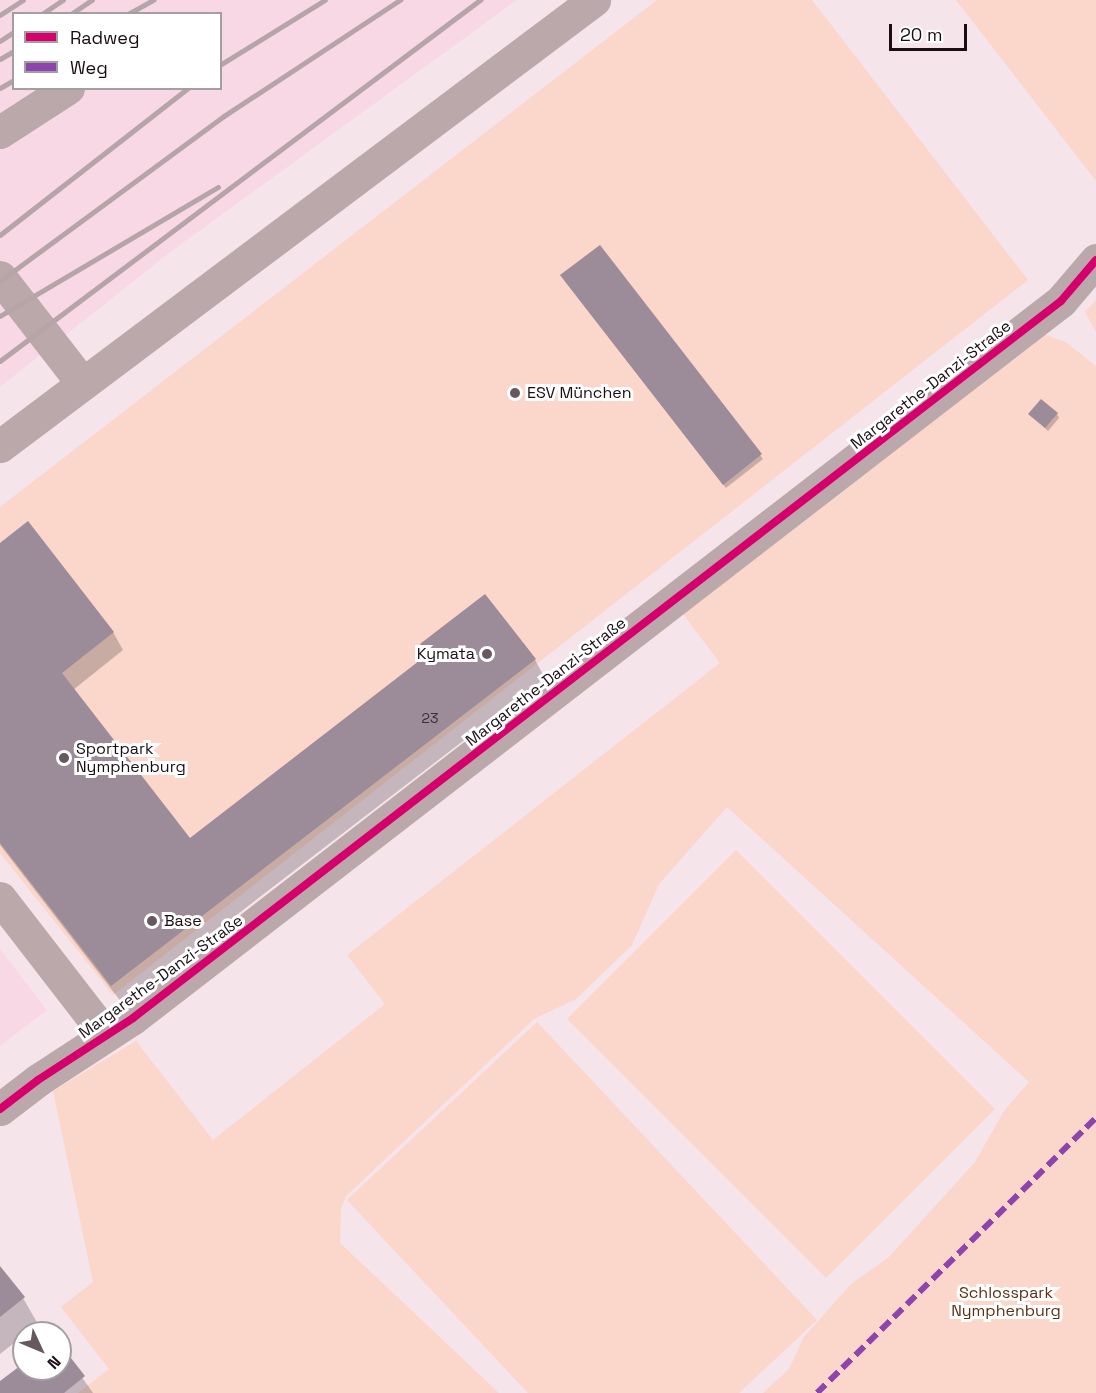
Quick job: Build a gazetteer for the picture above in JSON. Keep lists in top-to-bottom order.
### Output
{
  "streets": {
    "street": ["Margarethe-Danzi-Straße"]
  },
  "parks": ["Schlosspark Nymphenburg"],
  "places": [
    "ESV München",
    "Kymata",
    "Sportpark Nymphenburg",
    "Base"
  ],
  "house_numbers": ["23"],
  "legend": ["Radweg", "Weg"],
  "scale_bar": "20 m",
  "north": "bottom right"
}
